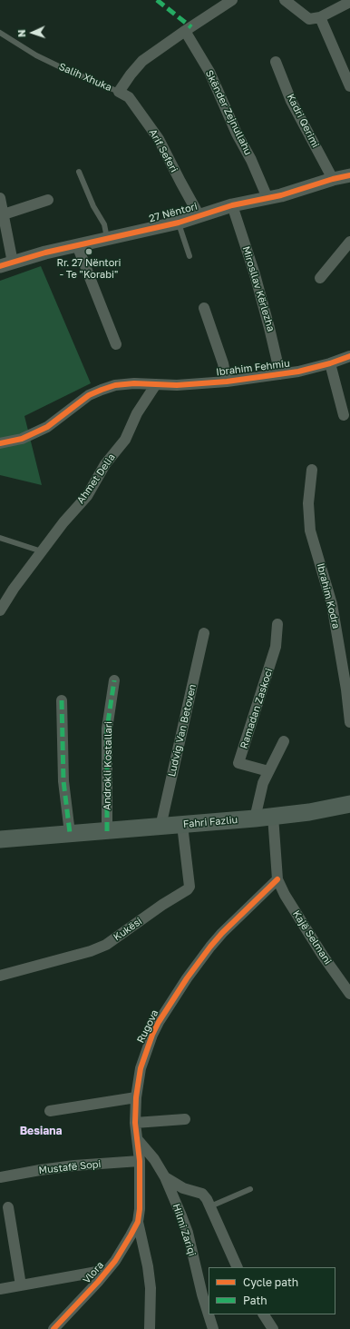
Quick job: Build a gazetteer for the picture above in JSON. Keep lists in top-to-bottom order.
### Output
{
  "streets": {
    "main road": ["Fahri Fazliu"],
    "street": [
      "Salih Xhuka",
      "Skënder Zejnullahu",
      "Kadri Qerimi",
      "Arif Seferi",
      "27 Nëntori",
      "Mirosllav Kërlezha",
      "Ibrahim Fehmiu",
      "Ahmet Delia",
      "Ibrahim Kodra",
      "Ramadan Zaskoci",
      "Ludvig Van Betoven",
      "Androkli Kostallari",
      "Kukësi",
      "Kajë Selmani",
      "Rugova",
      "Mustafë Sopi",
      "Hilmi Zariqi",
      "Vlora"
    ]
  },
  "crossings": [
    ["Salih Xhuka", "Skënder Zejnullahu"],
    ["Salih Xhuka", "Arif Seferi"],
    ["Skënder Zejnullahu", "27 Nëntori"],
    ["Kadri Qerimi", "27 Nëntori"],
    ["Arif Seferi", "27 Nëntori"],
    ["27 Nëntori", "Mirosllav Kërlezha"],
    ["Mirosllav Kërlezha", "Ibrahim Fehmiu"],
    ["Ibrahim Fehmiu", "Ahmet Delia"],
    ["Ludvig Van Betoven", "Fahri Fazliu"],
    ["Androkli Kostallari", "Fahri Fazliu"],
    ["Fahri Fazliu", "Kukësi"],
    ["Kajë Selmani", "Rugova"],
    ["Rugova", "Mustafë Sopi"],
    ["Rugova", "Hilmi Zariqi"],
    ["Rugova", "Vlora"]
  ],
  "districts": ["Besiana"],
  "places": ["Rr. 27 Nëntori - Te \"Korabi\""],
  "legend": ["Cycle path", "Path"],
  "north": "left"
}
